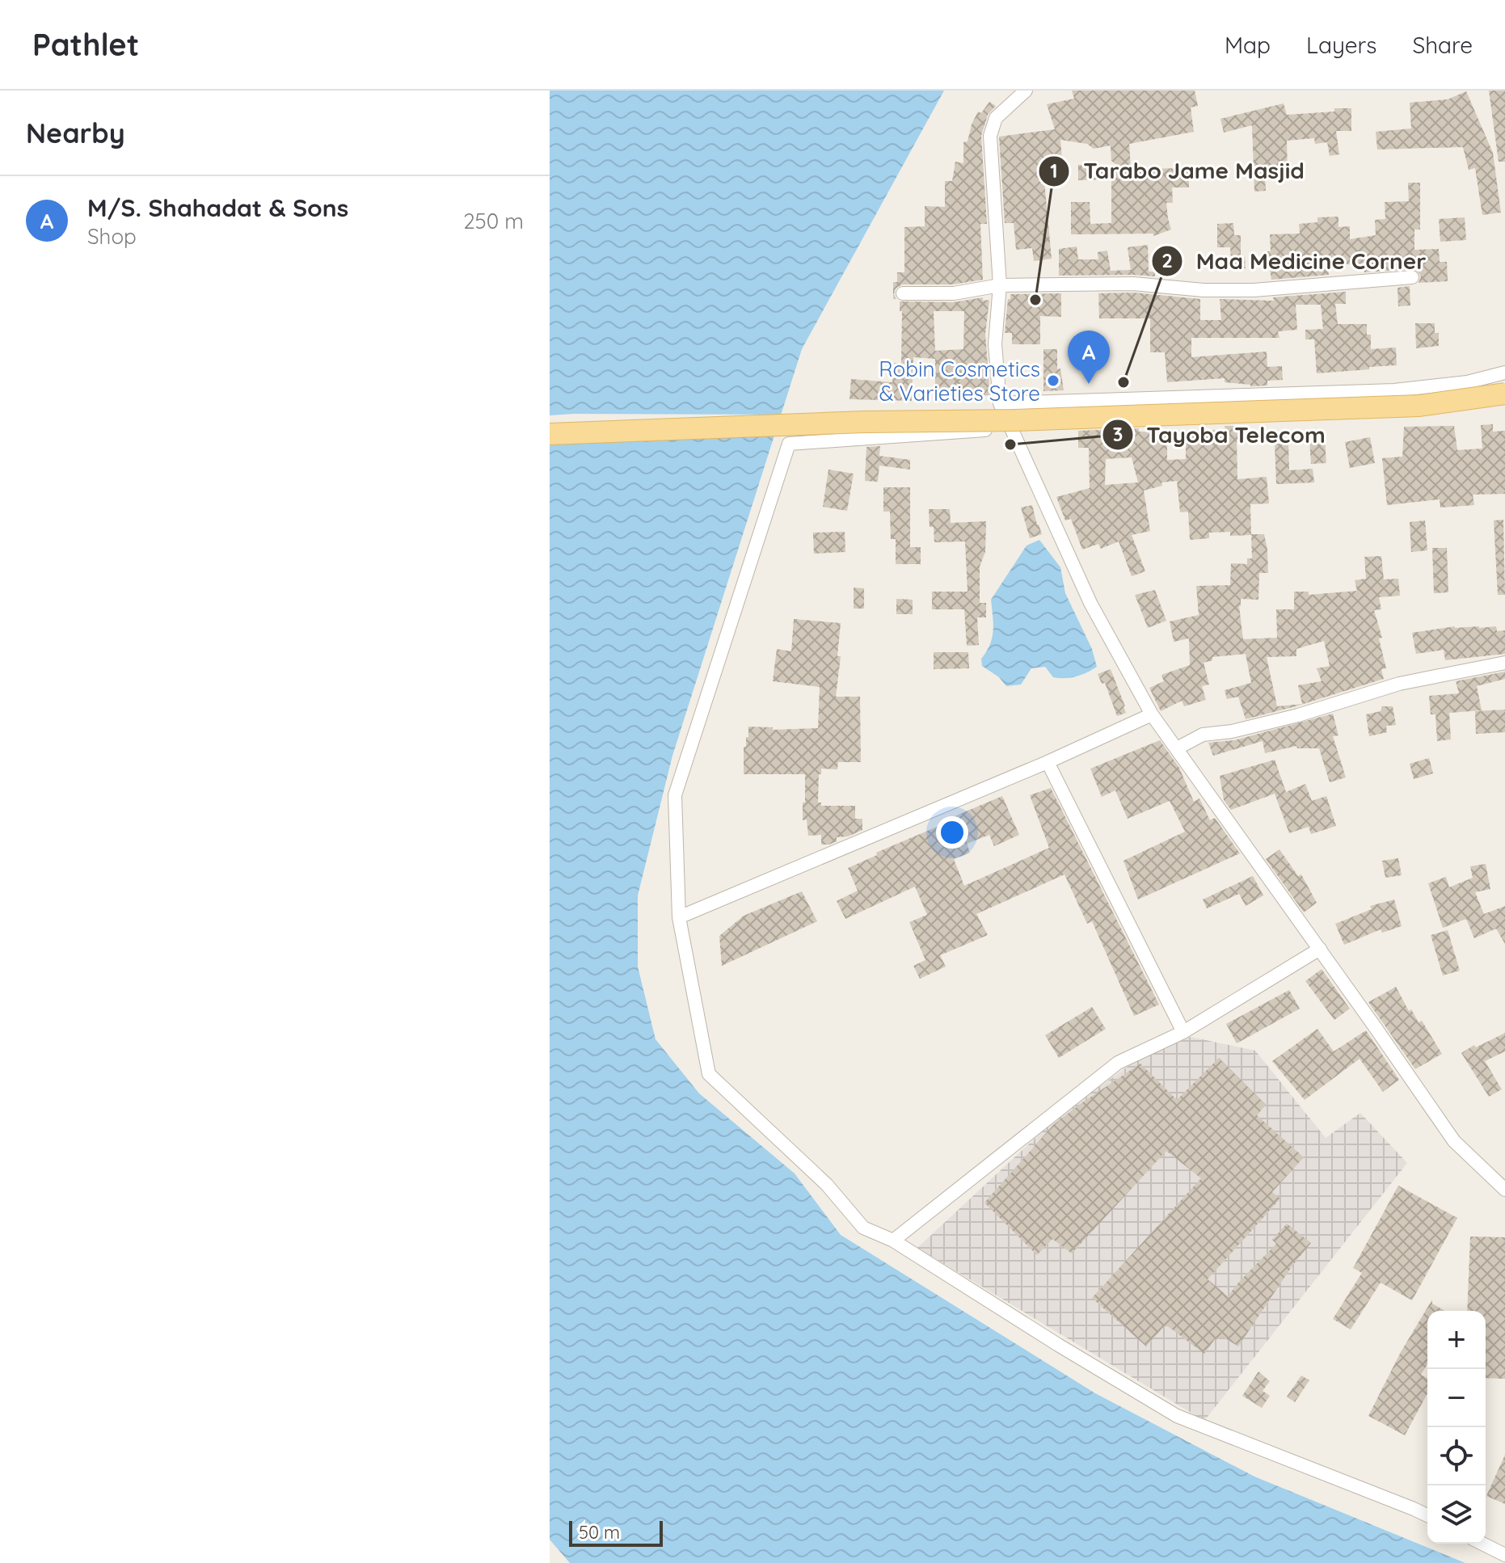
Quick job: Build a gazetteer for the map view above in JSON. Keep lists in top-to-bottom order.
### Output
{
  "places": [
    "Tarabo Jame Masjid",
    "Robin Cosmetics & Varieties Store",
    "Maa Medicine Corner",
    "Tayoba Telecom"
  ],
  "scale_bar": "50 m",
  "page": {
    "header": "Pathlet",
    "nav": ["Map", "Layers", "Share"],
    "heading": "Nearby",
    "list": [
      {
        "mark": "A",
        "name": "M/S. Shahadat & Sons",
        "note": "Shop",
        "value": "250 m"
      }
    ],
    "pins": "A",
    "map_buttons": ["+", "−"],
    "scale": "50 m"
  }
}
